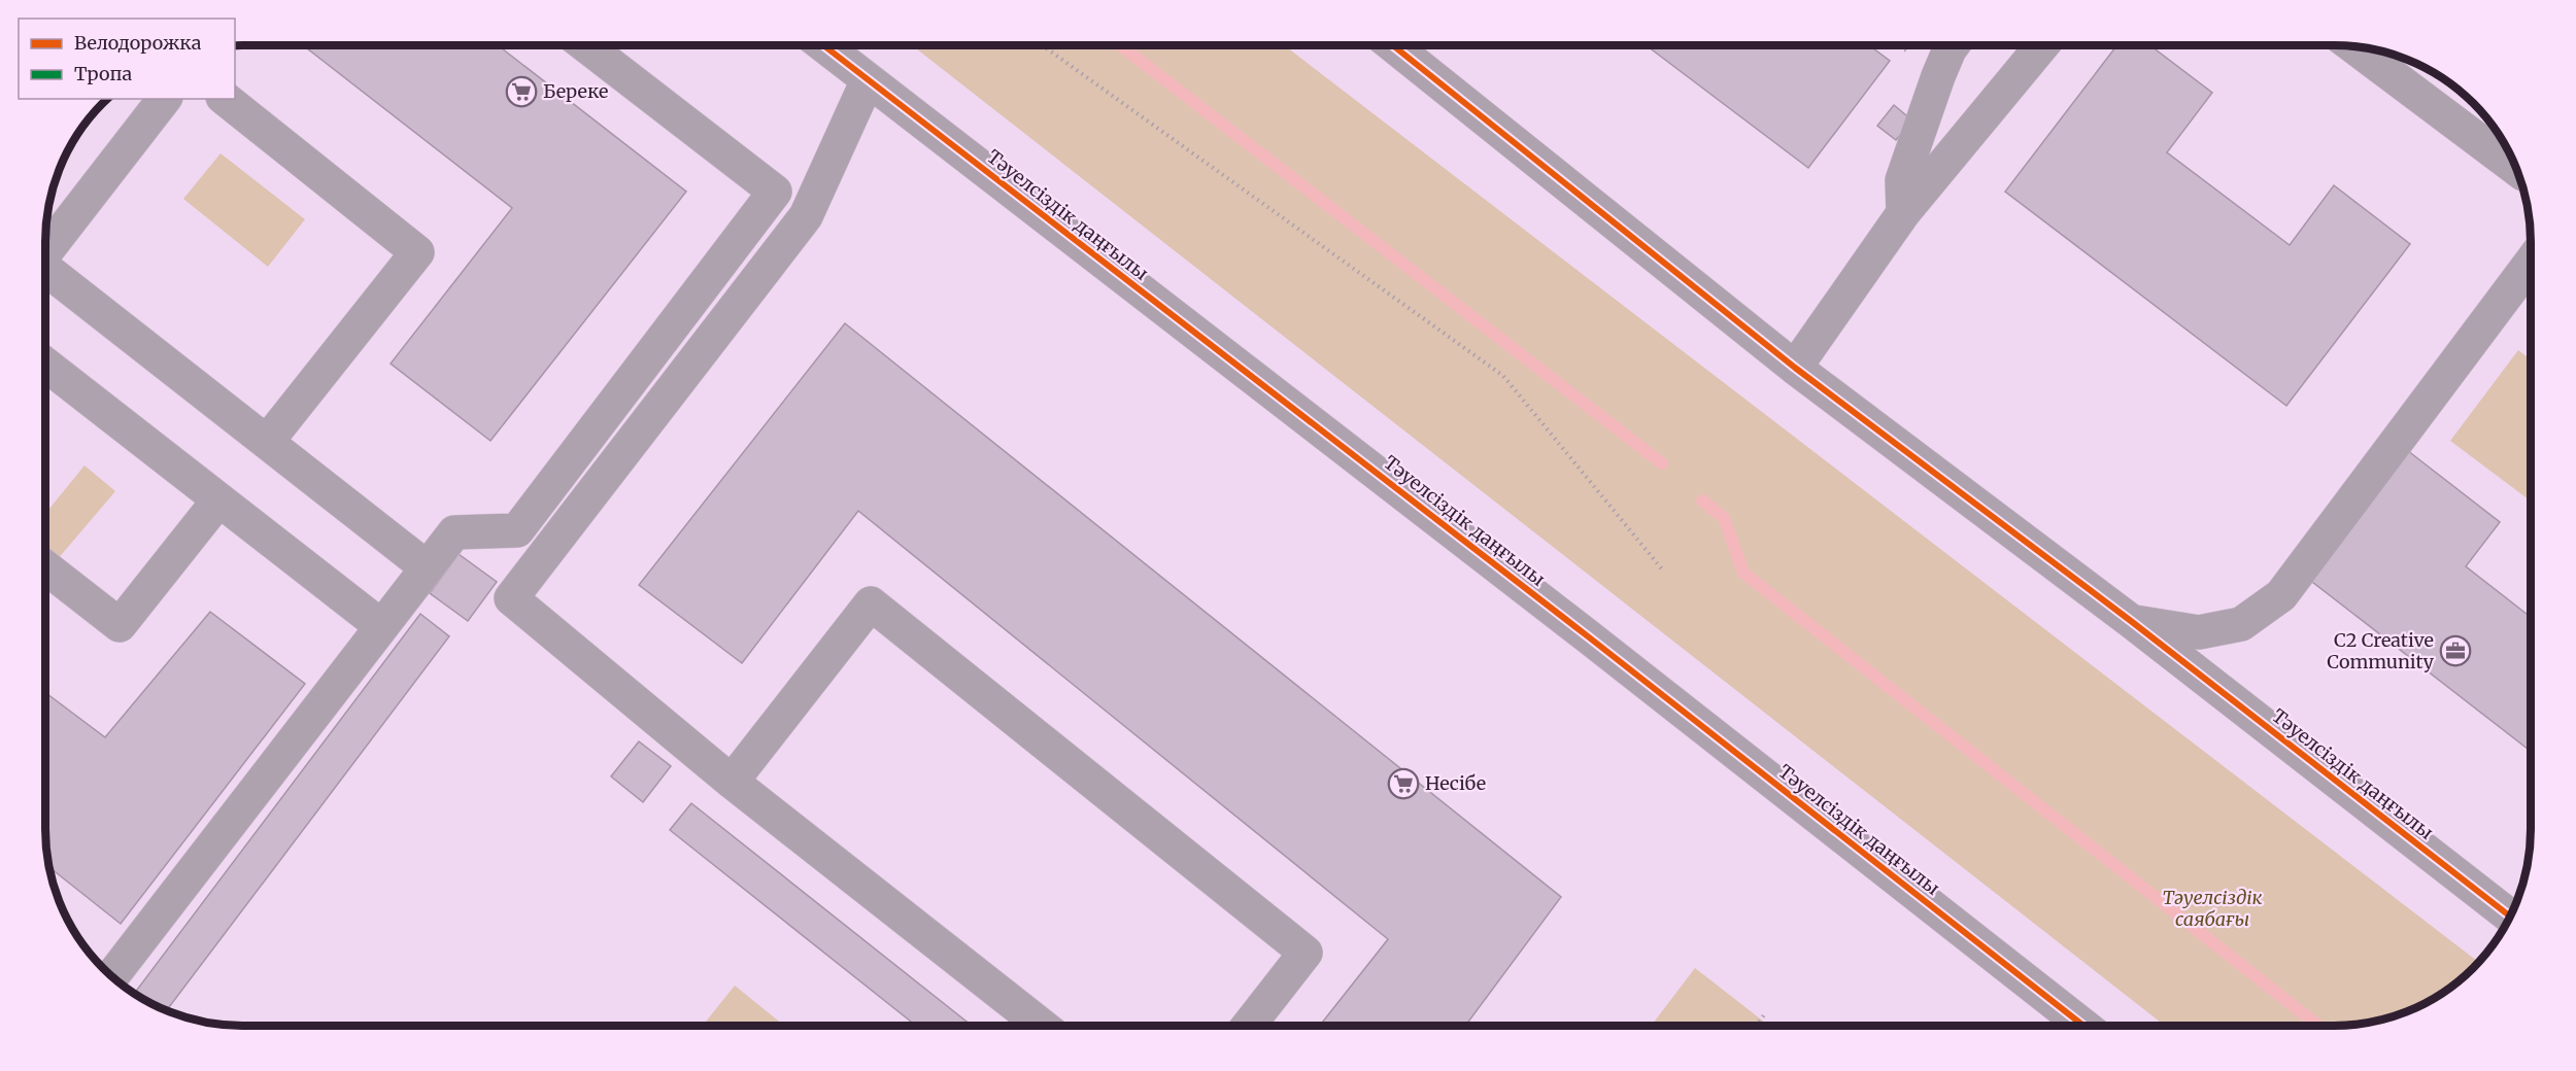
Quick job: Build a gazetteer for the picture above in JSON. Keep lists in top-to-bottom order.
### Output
{
  "streets": {
    "street": ["Тәуелсіздік даңғылы"]
  },
  "parks": ["Тәуелсіздік саябағы"],
  "places": {
    "supermarket": ["Береке", "Несiбе"],
    "office": ["C2 Creative Community"]
  },
  "legend": ["Велодорожка", "Тропа"]
}
